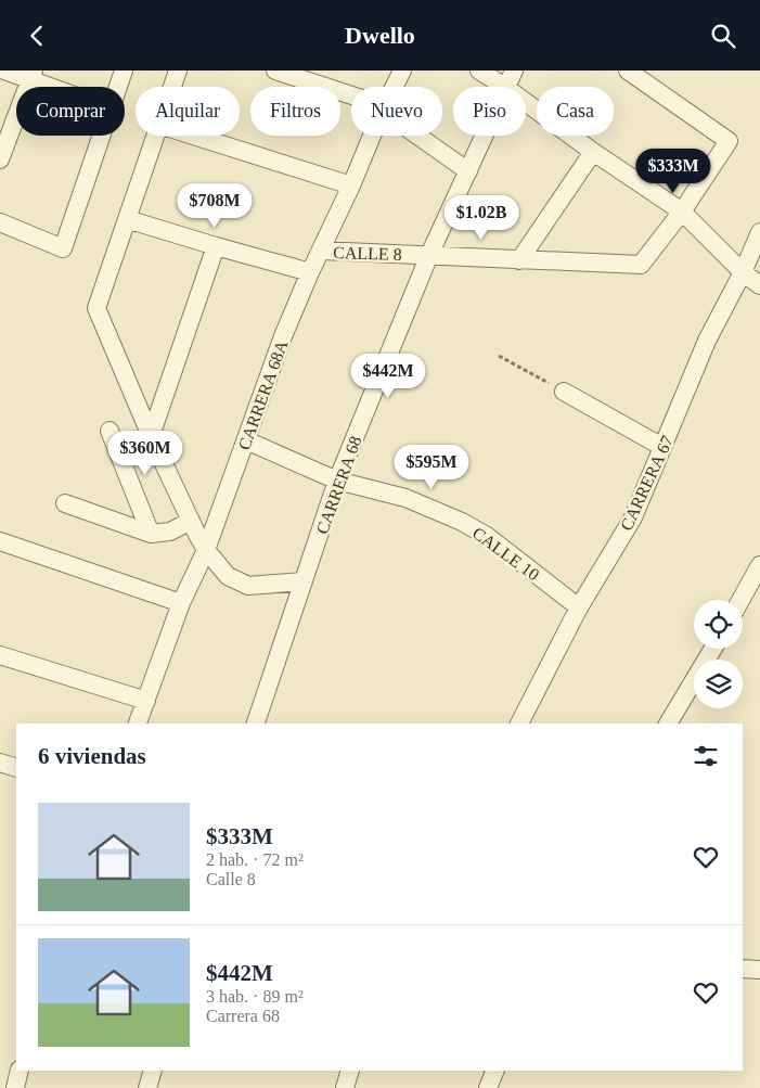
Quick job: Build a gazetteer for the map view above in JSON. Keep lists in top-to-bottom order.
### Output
{
  "streets": {
    "street": [
      "CALLE 8",
      "CARRERA 68A",
      "CARRERA 67",
      "CARRERA 68",
      "CALLE 10"
    ]
  },
  "crossings": [
    ["CALLE 8", "CARRERA 68A"],
    ["CALLE 8", "CARRERA 68"],
    ["CARRERA 68A", "CALLE 10"],
    ["CARRERA 67", "CALLE 10"],
    ["CARRERA 68", "CALLE 10"]
  ],
  "page": {
    "header": "Dwello",
    "chip": [
      "Comprar",
      "Alquilar",
      "Filtros",
      "Nuevo",
      "Piso",
      "Casa"
    ],
    "price": [
      "$333M",
      "$708M",
      "$1.02B",
      "$442M",
      "$360M",
      "$595M"
    ],
    "heading": "6 viviendas",
    "list": [
      {
        "name": "$333M",
        "note": "2 hab. · 72 m² · Calle 8"
      },
      {
        "name": "$442M",
        "note": "3 hab. · 89 m² · Carrera 68"
      }
    ]
  }
}
